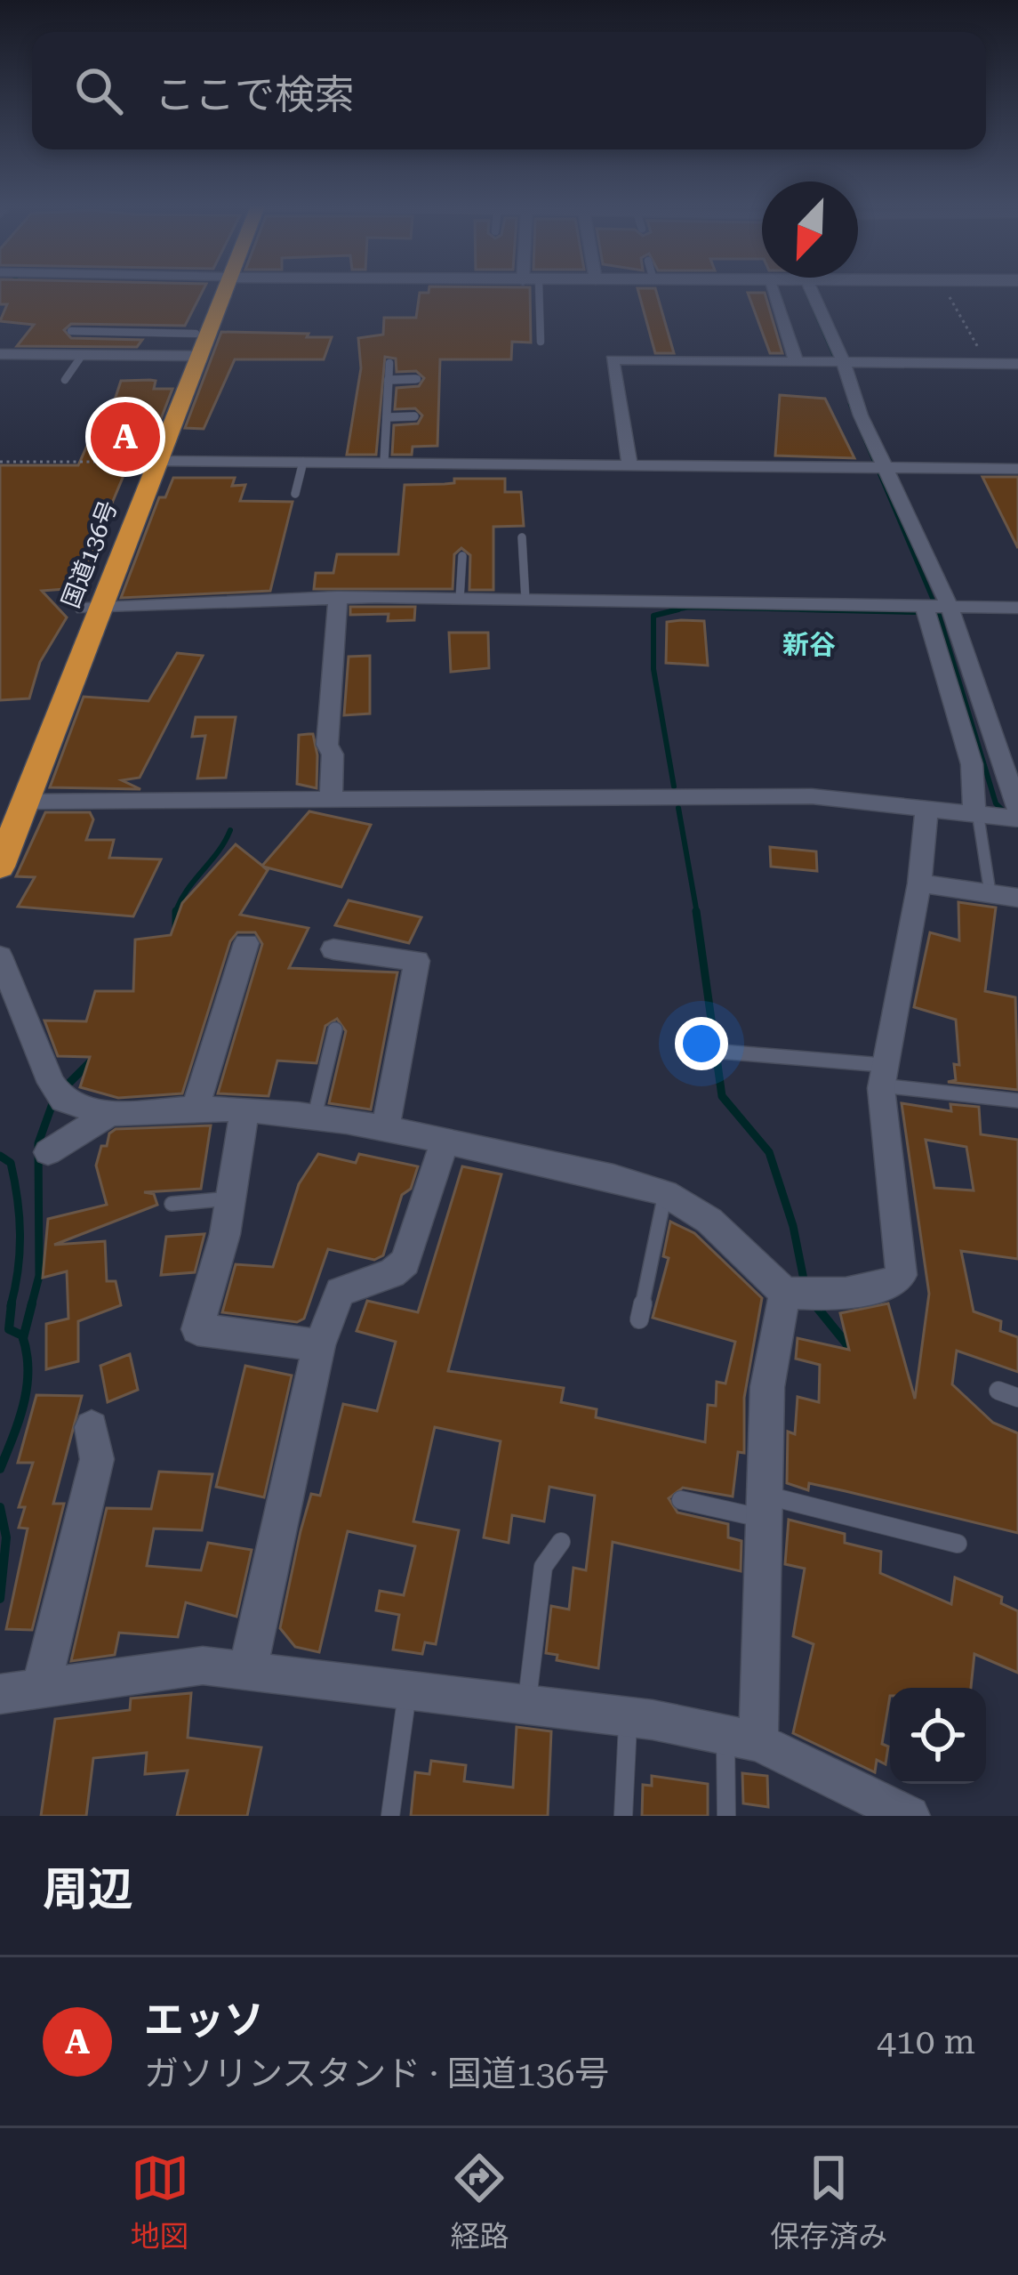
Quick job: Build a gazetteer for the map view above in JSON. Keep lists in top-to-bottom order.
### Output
{
  "streets": {
    "highway": ["国道136号"]
  },
  "districts": ["新谷"],
  "north": "bottom left",
  "page": {
    "search": "ここで検索",
    "pins": "A",
    "heading": "周辺",
    "list": [
      {
        "mark": "A",
        "name": "エッソ",
        "note": "ガソリンスタンド · 国道136号",
        "value": "410 m"
      }
    ],
    "nav": ["地図", "経路", "保存済み"]
  }
}
